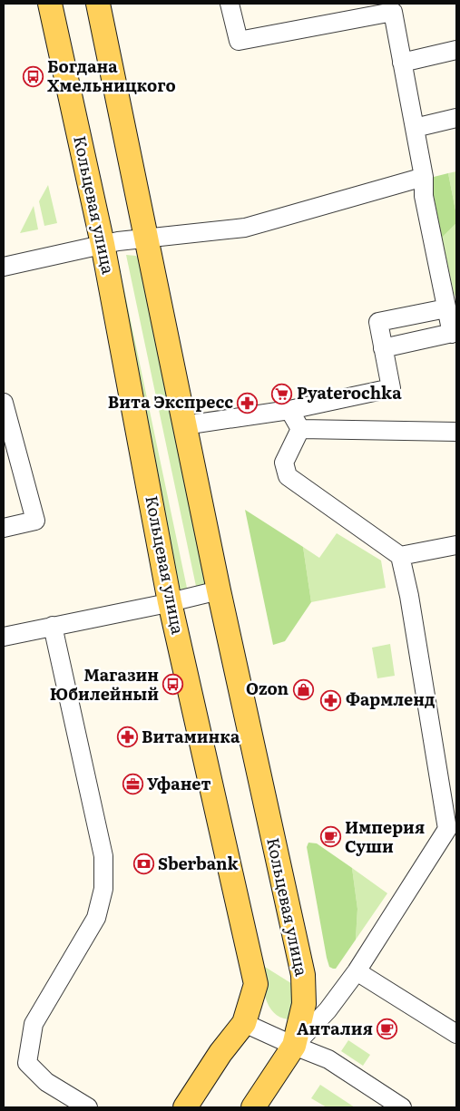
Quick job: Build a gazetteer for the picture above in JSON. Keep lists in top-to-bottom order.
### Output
{
  "streets": {
    "main road": ["Кольцевая улица"]
  },
  "places": {
    "bus stop": ["Богдана Хмельницкого", "Магазин Юбилейный"],
    "supermarket": ["Pyaterochka"],
    "pharmacy": ["Вита Экспресс", "Фармленд", "Витаминка"],
    "shop": ["Ozon"],
    "office": ["Уфанет"],
    "cafe": ["Империя Суши", "Анталия"],
    "bank": ["Sberbank"]
  }
}
